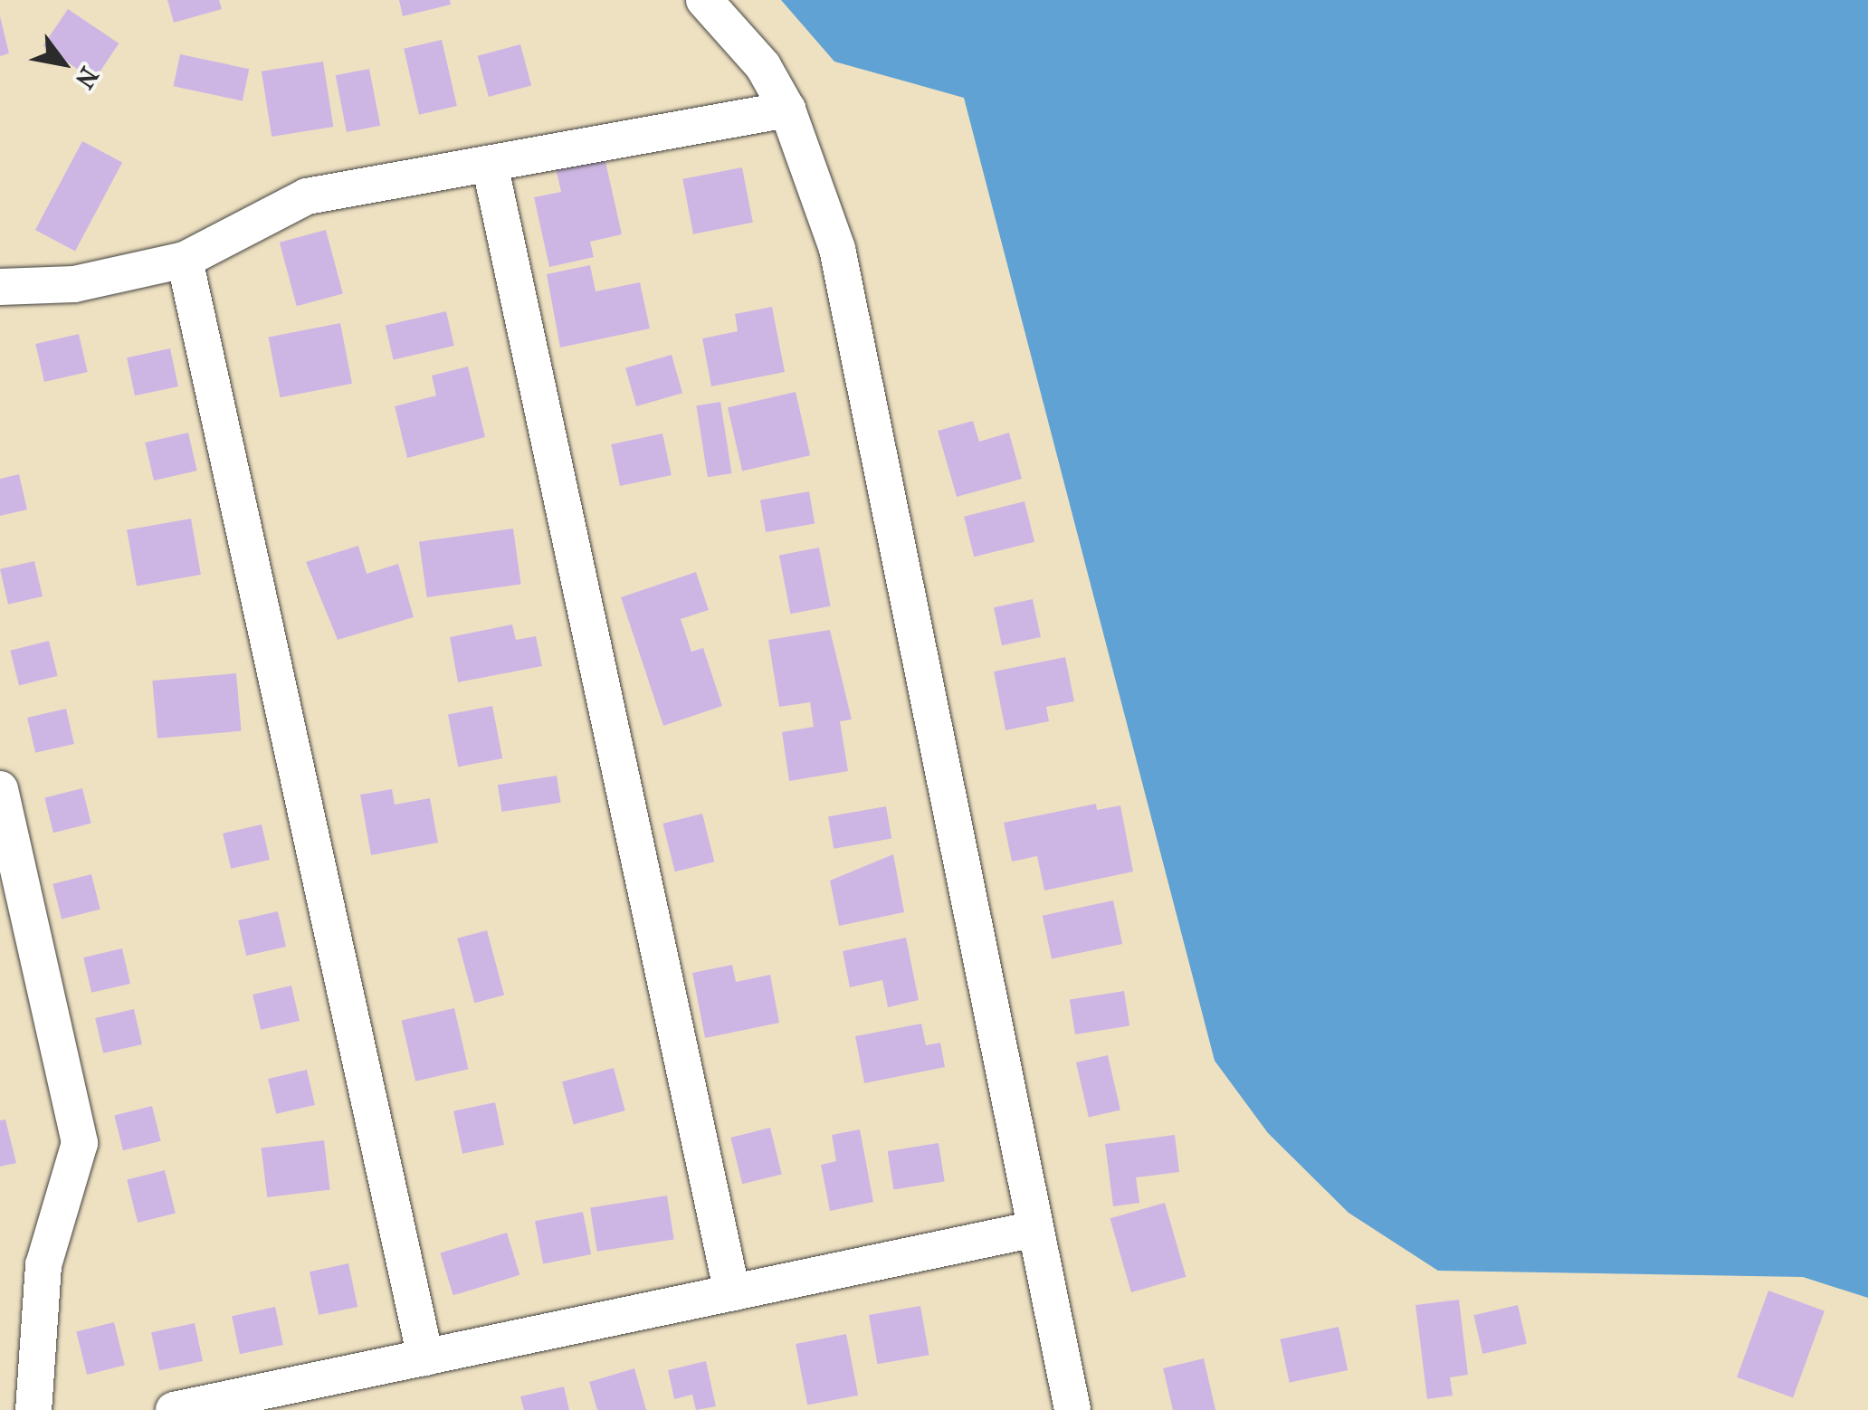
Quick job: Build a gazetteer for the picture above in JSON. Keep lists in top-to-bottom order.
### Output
{
  "north": "bottom right"
}
